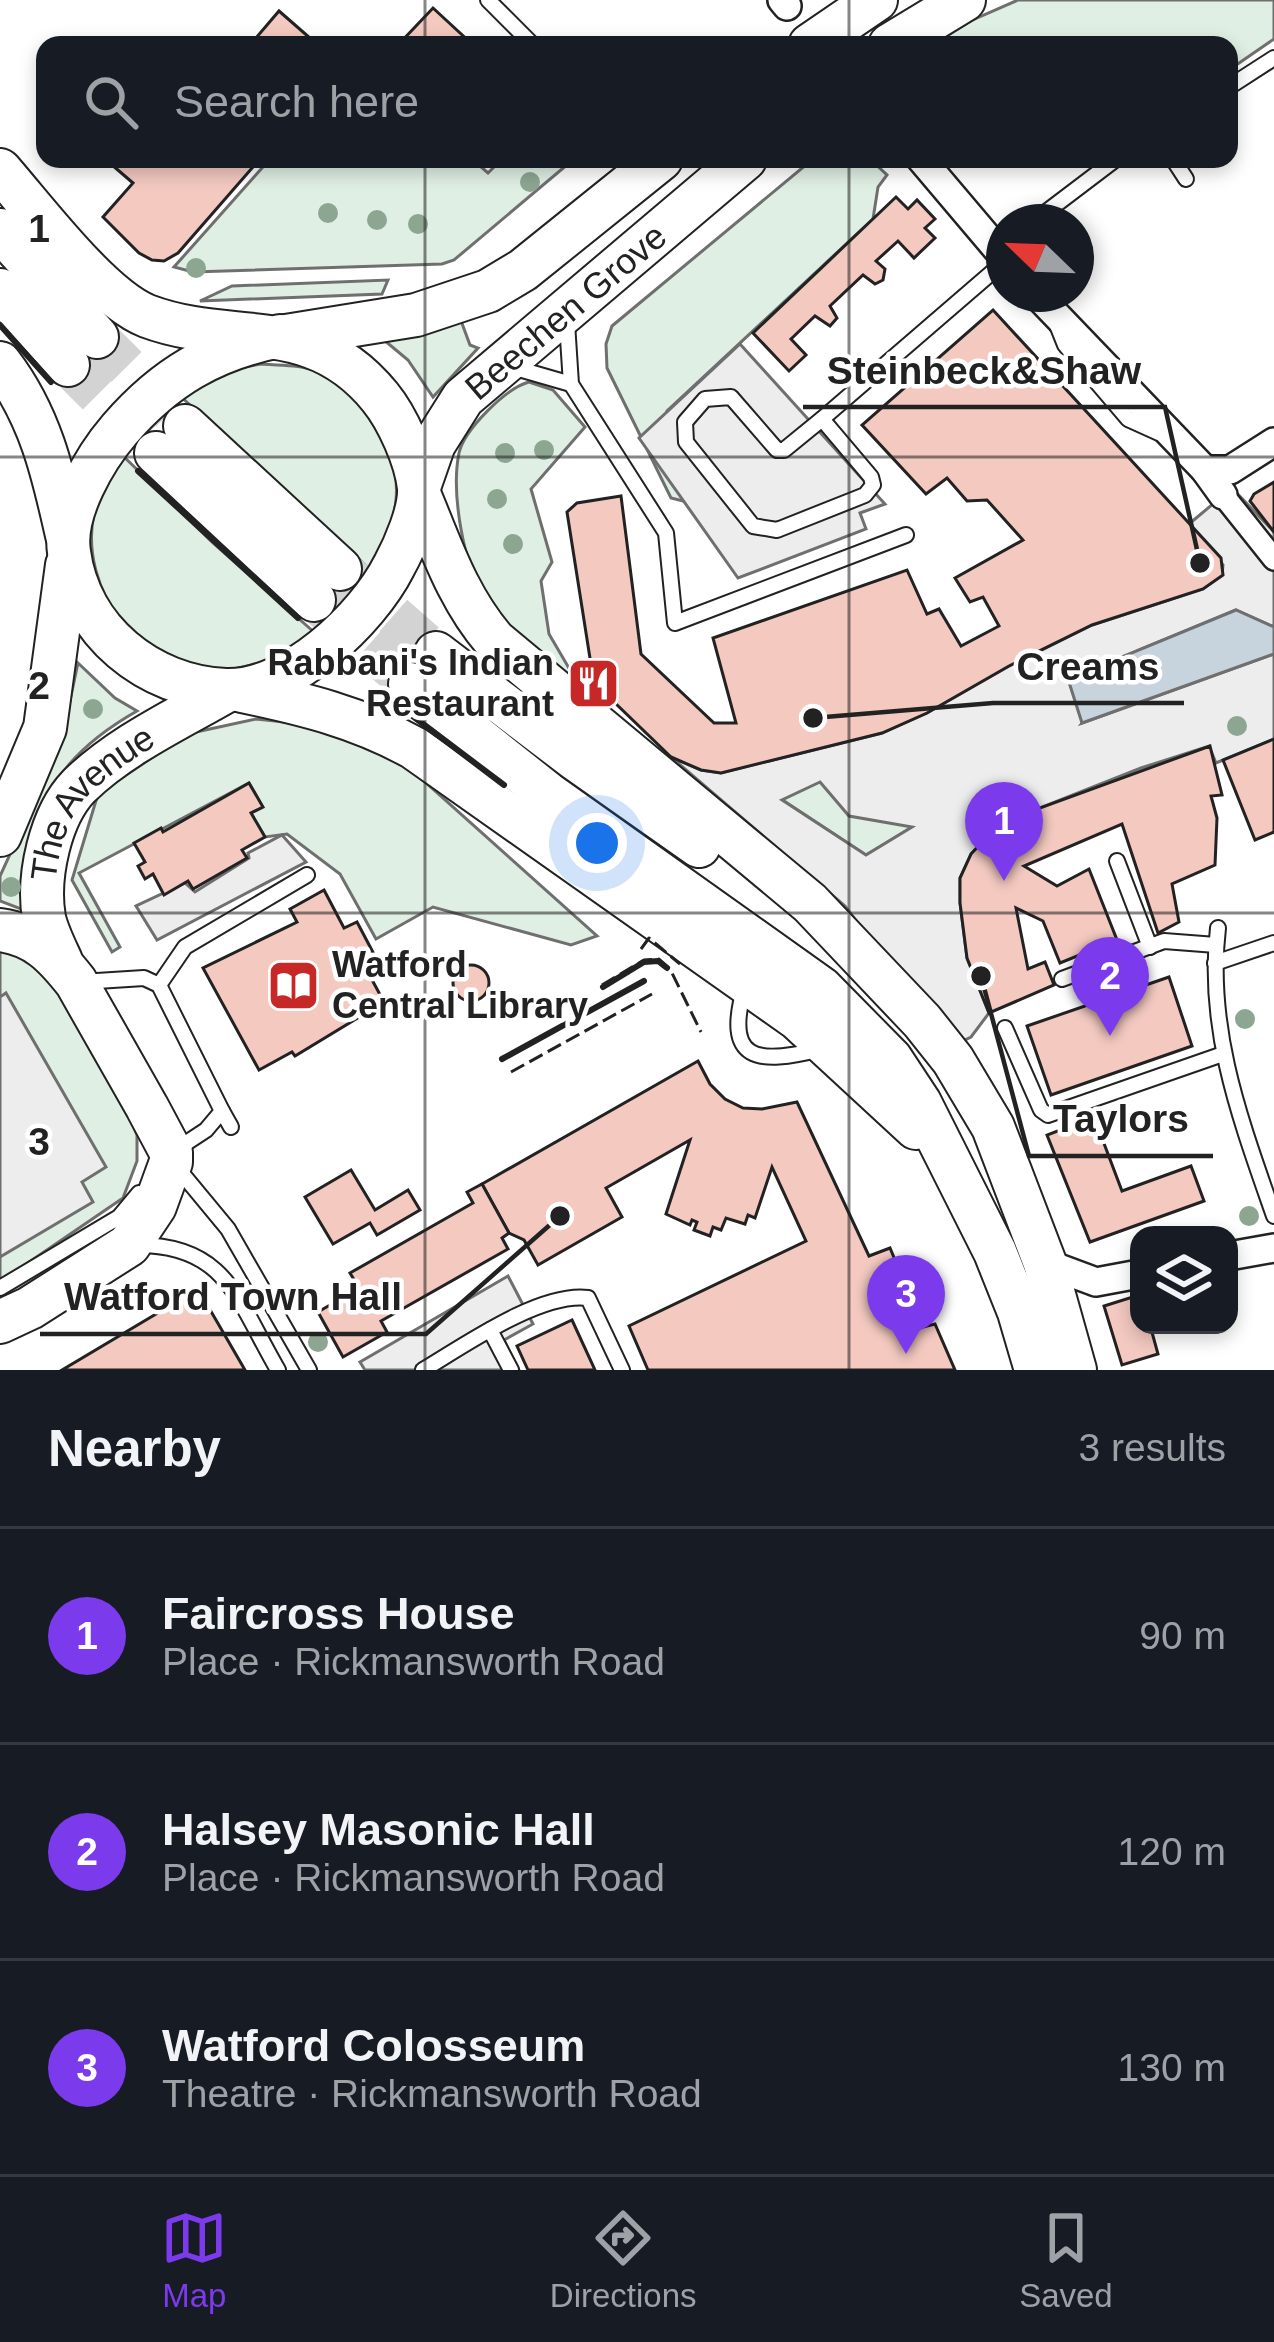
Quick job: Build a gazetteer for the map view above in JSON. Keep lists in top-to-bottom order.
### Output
{
  "streets": {
    "main road": ["Beechen Grove", "The Avenue"]
  },
  "crossings": [
    ["Beechen Grove", "The Avenue"]
  ],
  "places": {
    "other": [
      "Steinbeck&Shaw",
      "Creams",
      "Taylors",
      "Watford Town Hall"
    ],
    "restaurant": ["Rabbani's Indian Restaurant"],
    "library": ["Watford Central Library"]
  },
  "north": "top left",
  "page": {
    "search": "Search here",
    "pins": ["1", "2", "3"],
    "heading": ["Nearby", "3 results"],
    "list": [
      {
        "mark": "1",
        "name": "Faircross House",
        "note": "Place · Rickmansworth Road",
        "value": "90 m"
      },
      {
        "mark": "2",
        "name": "Halsey Masonic Hall",
        "note": "Place · Rickmansworth Road",
        "value": "120 m"
      },
      {
        "mark": "3",
        "name": "Watford Colosseum",
        "note": "Theatre · Rickmansworth Road",
        "value": "130 m"
      }
    ],
    "nav": ["Map", "Directions", "Saved"]
  },
  "grid": {
    "rows": ["1", "2", "3"]
  }
}
